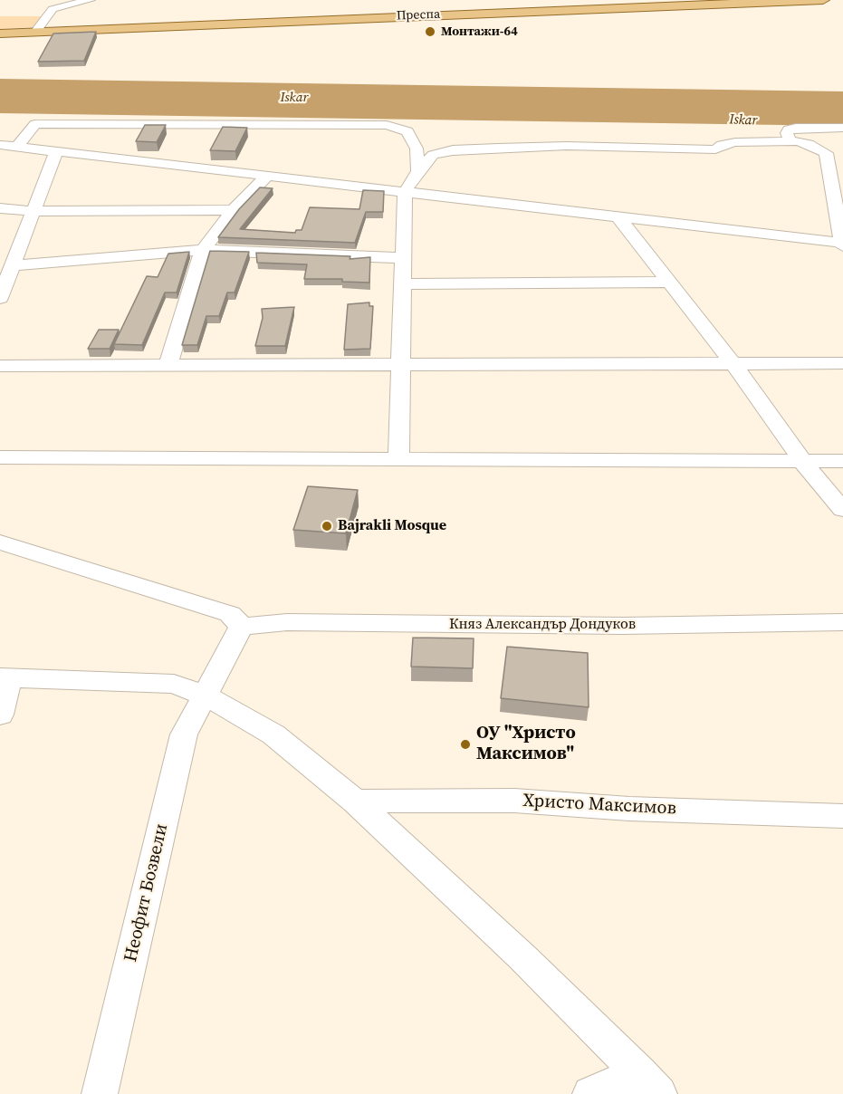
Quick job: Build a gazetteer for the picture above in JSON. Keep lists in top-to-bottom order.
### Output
{
  "streets": {
    "main road": ["Преспа"],
    "street": ["Княз Александър Дондуков", "Христо Максимов", "Неофит Бозвели"]
  },
  "crossings": [
    ["Княз Александър Дондуков", "Неофит Бозвели"]
  ],
  "water": ["Iskar"],
  "places": ["Монтажи-64", "Bajrakli Mosque", "ОУ \"Христо Максимов\""]
}
